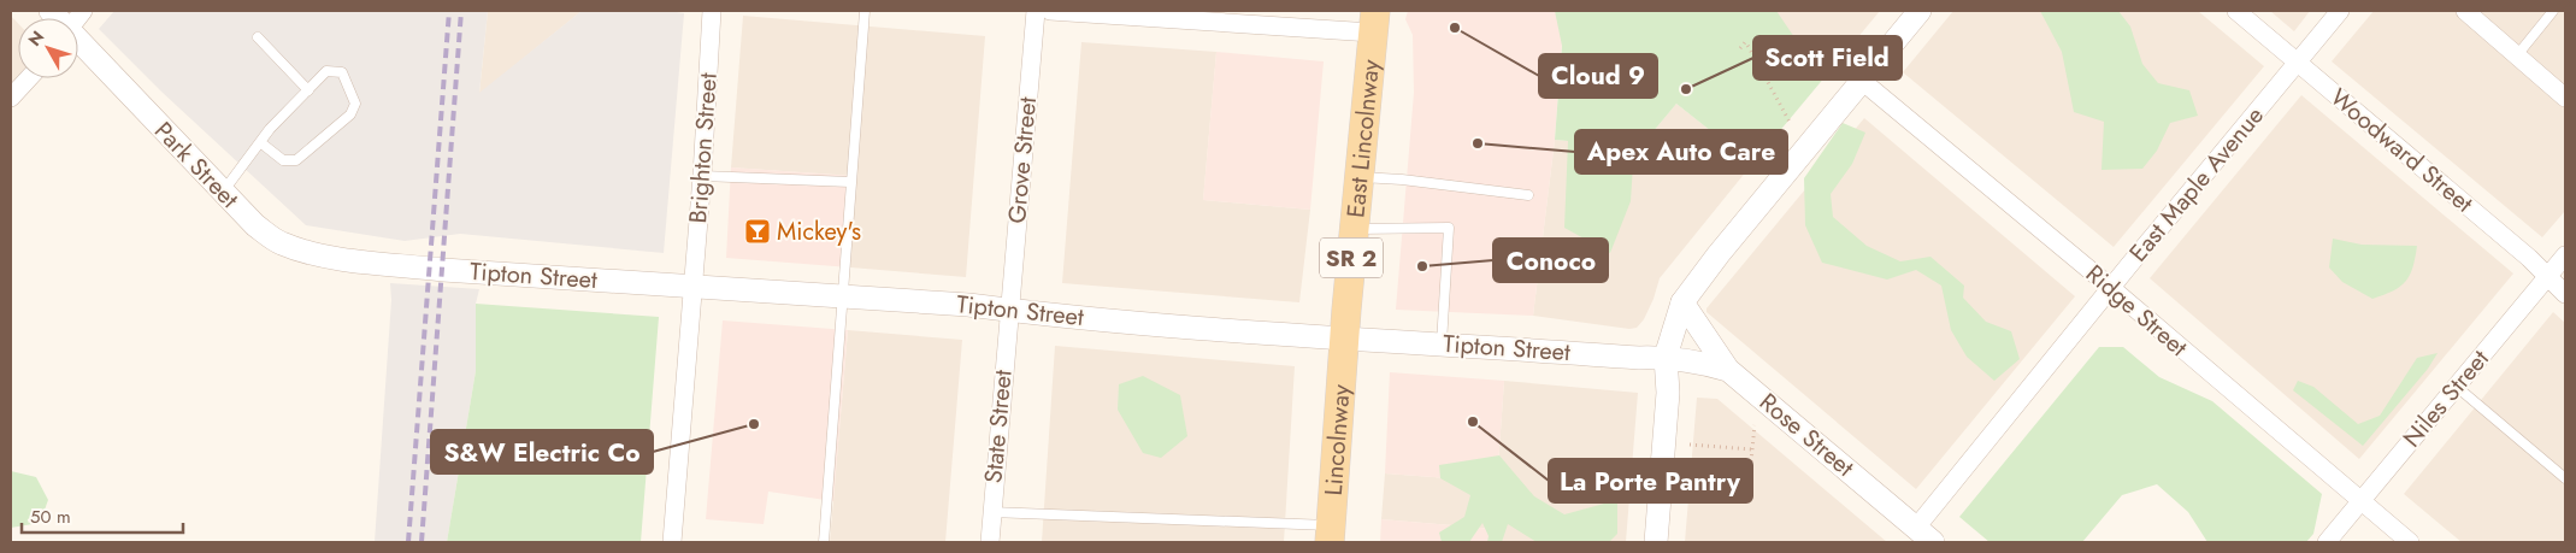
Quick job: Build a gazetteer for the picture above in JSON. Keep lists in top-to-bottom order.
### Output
{
  "streets": {
    "main road": ["East Lincolnway", "SR 2", "Lincolnway"],
    "street": [
      "Brighton Street",
      "Woodward Street",
      "Grove Street",
      "Park Street",
      "East Maple Avenue",
      "Tipton Street",
      "Ridge Street",
      "Niles Street",
      "State Street",
      "Rose Street"
    ]
  },
  "crossings": [
    ["East Lincolnway", "Tipton Street"],
    ["East Lincolnway", "Lincolnway"],
    ["Brighton Street", "Tipton Street"],
    ["Woodward Street", "East Maple Avenue"],
    ["Woodward Street", "Niles Street"],
    ["Grove Street", "Tipton Street"],
    ["Grove Street", "State Street"],
    ["Park Street", "Tipton Street"],
    ["East Maple Avenue", "Ridge Street"],
    ["East Maple Avenue", "Rose Street"],
    ["Tipton Street", "State Street"],
    ["Tipton Street", "Rose Street"],
    ["Tipton Street", "Lincolnway"],
    ["Ridge Street", "Niles Street"]
  ],
  "places": {
    "other": [
      "Cloud 9",
      "Scott Field",
      "Apex Auto Care",
      "Conoco",
      "La Porte Pantry",
      "S&W Electric Co"
    ],
    "bar": ["Mickey's"]
  },
  "scale_bar": "50 m",
  "north": "top left"
}
